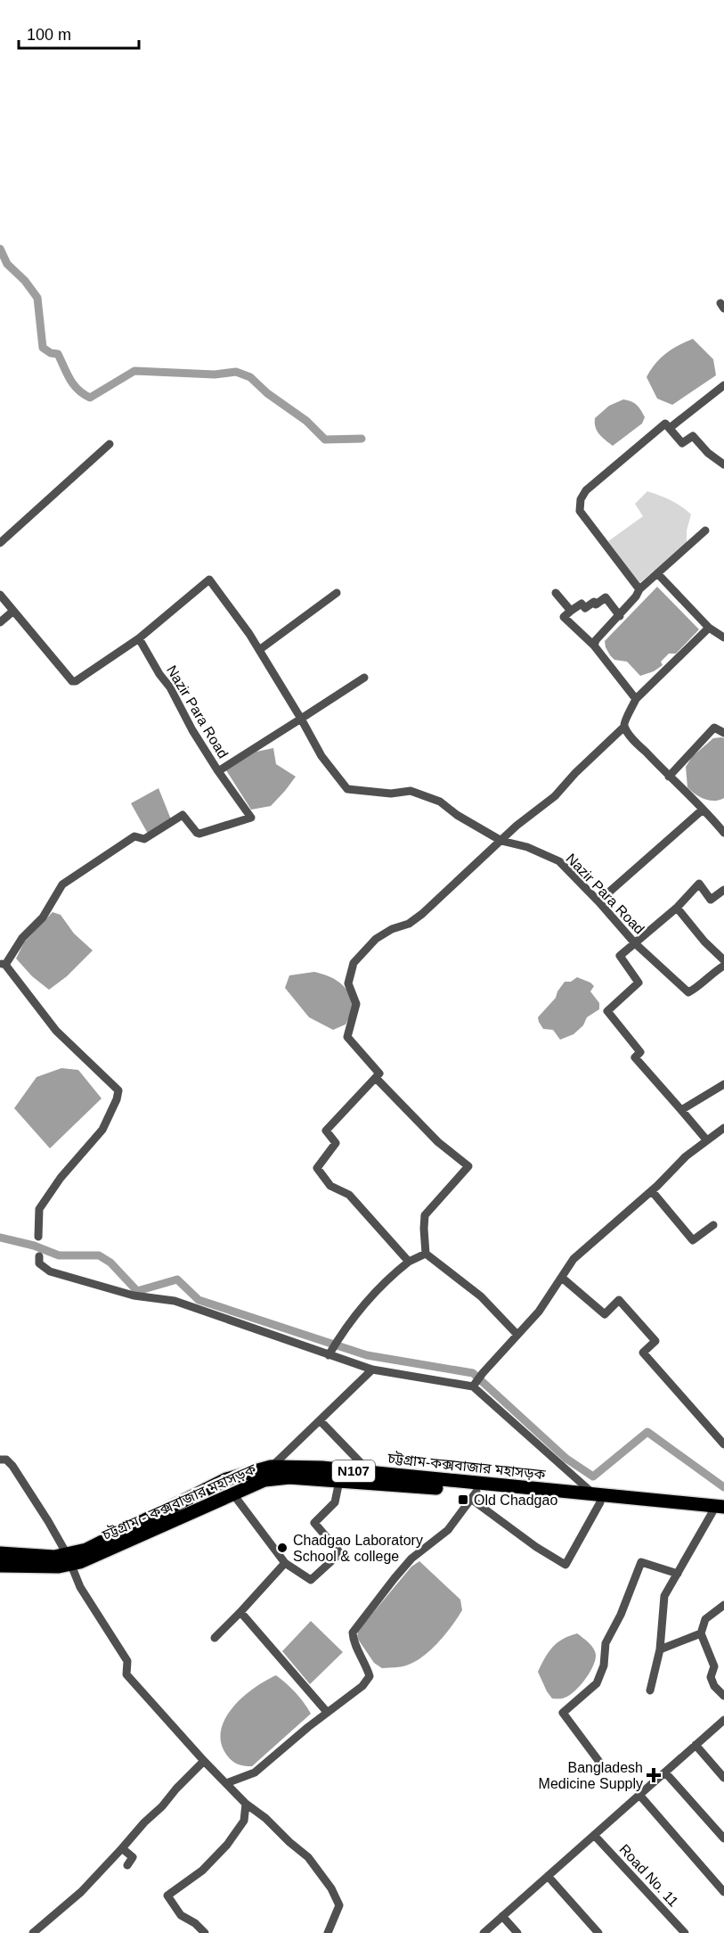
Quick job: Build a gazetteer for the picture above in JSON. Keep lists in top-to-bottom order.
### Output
{
  "streets": {
    "highway": ["চট্টগ্রাম-কক্সবাজার মহাসড়ক", "N107", "চট্টগ্রাম - কক্সবাজার মহাসড়ক"],
    "street": ["Nazir Para Road", "Road No. 11"]
  },
  "crossings": [
    ["চট্টগ্রাম-কক্সবাজার মহাসড়ক", "চট্টগ্রাম - কক্সবাজার মহাসড়ক"]
  ],
  "places": {
    "transit": ["Old Chadgao"],
    "other": ["Chadgao Laboratory School & college"],
    "health": ["Bangladesh Medicine Supply"]
  },
  "scale_bar": "100 m"
}
